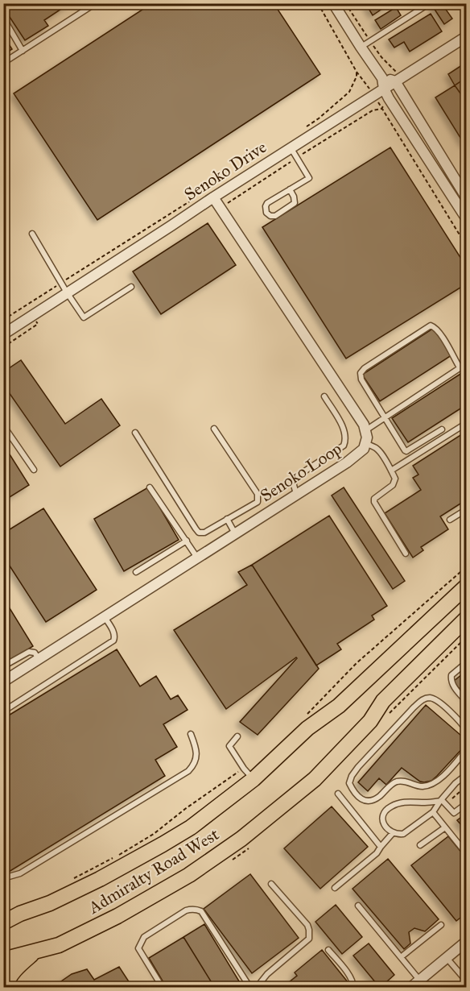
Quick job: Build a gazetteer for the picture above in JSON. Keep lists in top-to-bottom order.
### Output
{
  "streets": {
    "main road": ["Admiralty Road West"],
    "street": ["Senoko Drive", "Senoko Loop"]
  },
  "crossings": [
    ["Senoko Drive", "Senoko Loop"]
  ]
}
